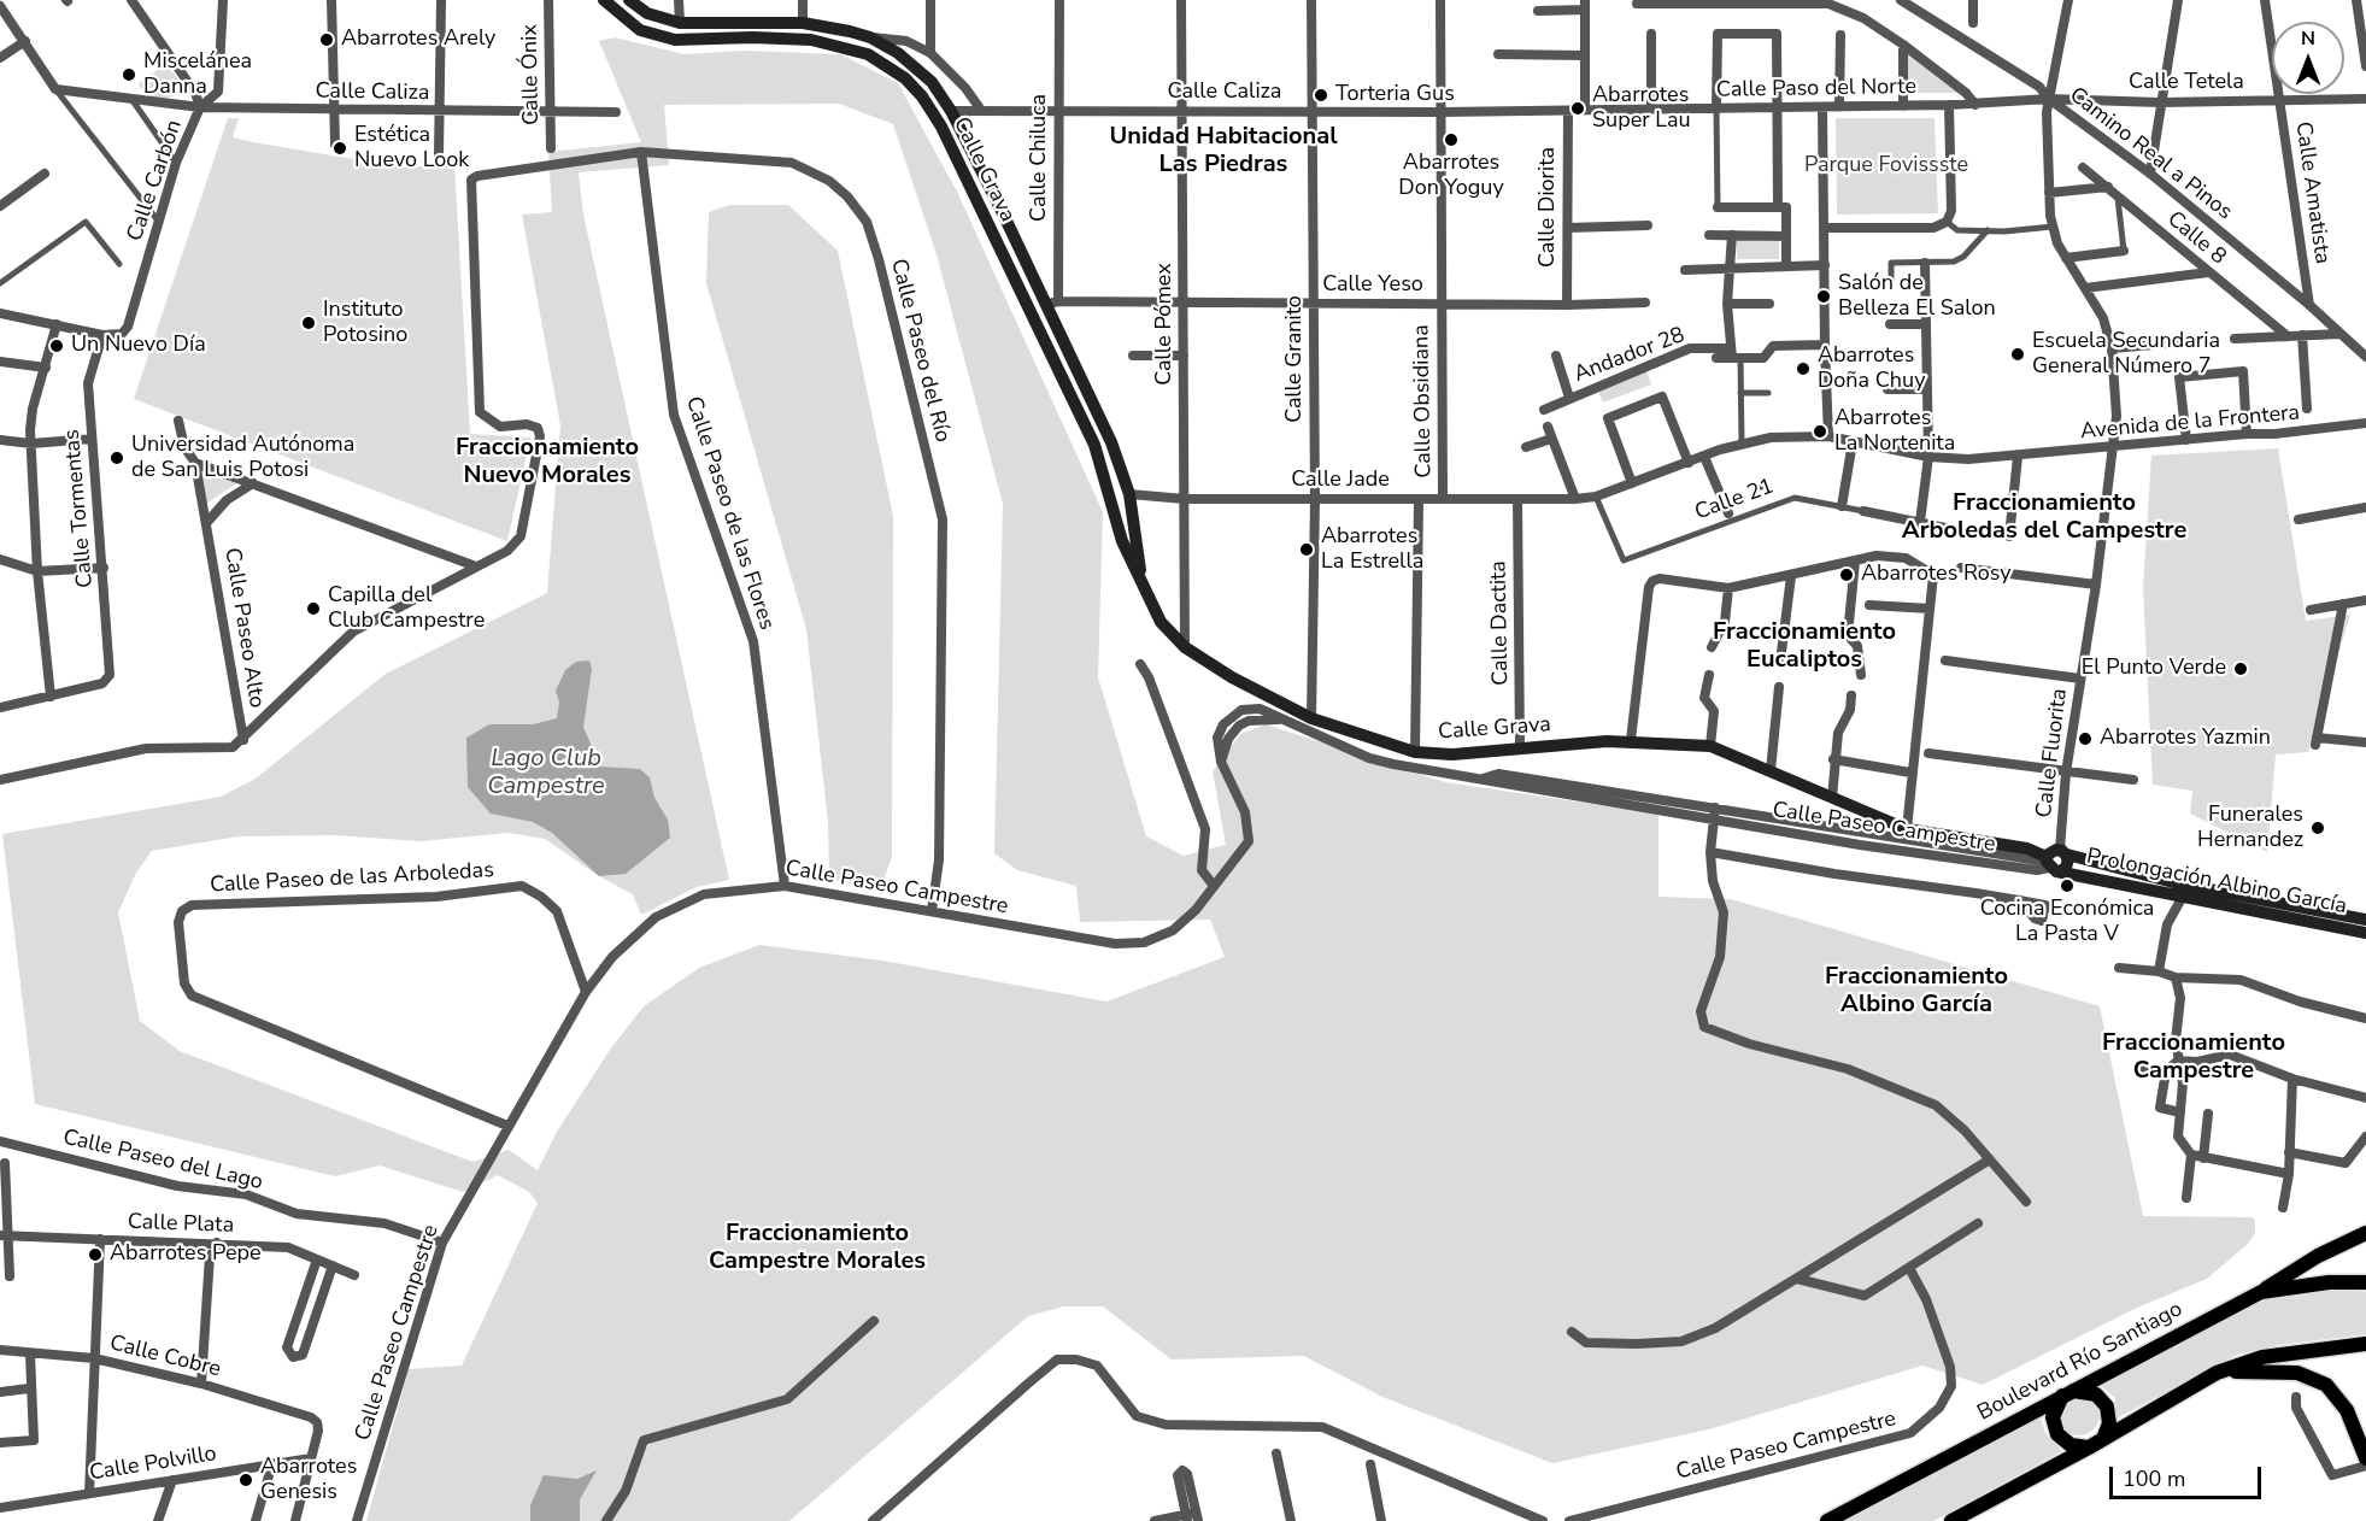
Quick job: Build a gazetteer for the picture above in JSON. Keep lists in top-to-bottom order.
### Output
{
  "streets": {
    "main road": ["Calle Grava", "Prolongación Albino García", "Boulevard Río Santiago"],
    "street": [
      "Calle Ónix",
      "Calle Tetela",
      "Calle Paso del Norte",
      "Calle Caliza",
      "Camino Real a Pinos",
      "Calle Chiluca",
      "Calle Carbón",
      "Calle Amatista",
      "Calle Diorita",
      "Calle 8",
      "Calle Yeso",
      "Calle Pómex",
      "Calle Paseo del Río",
      "Andador 28",
      "Calle Granito",
      "Calle Obsidiana",
      "Avenida de la Frontera",
      "Calle Jade",
      "Calle 21",
      "Calle Tormentas",
      "Calle Paseo de las Flores",
      "Calle Dactita",
      "Calle Paseo Alto",
      "Calle Fluorita",
      "Calle Paseo Campestre",
      "Calle Paseo de las Arboledas",
      "Calle Paseo del Lago",
      "Calle Plata",
      "Calle Cobre",
      "Calle Polvillo"
    ]
  },
  "crossings": [
    ["Calle Ónix", "Calle Caliza"],
    ["Calle Tetela", "Calle Paso del Norte"],
    ["Calle Tetela", "Camino Real a Pinos"],
    ["Calle Tetela", "Calle Amatista"],
    ["Calle Paso del Norte", "Calle Caliza"],
    ["Calle Paso del Norte", "Camino Real a Pinos"],
    ["Calle Caliza", "Calle Chiluca"],
    ["Calle Caliza", "Calle Grava"],
    ["Calle Caliza", "Calle Carbón"],
    ["Calle Caliza", "Calle Diorita"],
    ["Calle Caliza", "Calle Pómex"],
    ["Calle Caliza", "Calle Granito"],
    ["Calle Caliza", "Calle Obsidiana"],
    ["Camino Real a Pinos", "Calle Amatista"],
    ["Calle Chiluca", "Calle Yeso"],
    ["Calle Grava", "Calle Pómex"],
    ["Calle Grava", "Calle Granito"],
    ["Calle Grava", "Calle Obsidiana"],
    ["Calle Grava", "Calle Jade"],
    ["Calle Grava", "Calle Dactita"],
    ["Calle Grava", "Calle Fluorita"],
    ["Calle Grava", "Calle Paseo Campestre"],
    ["Calle Grava", "Prolongación Albino García"],
    ["Calle Carbón", "Calle Tormentas"],
    ["Calle Diorita", "Calle Yeso"],
    ["Calle Yeso", "Calle Pómex"],
    ["Calle Yeso", "Calle Granito"],
    ["Calle Yeso", "Calle Obsidiana"],
    ["Calle Pómex", "Calle Jade"],
    ["Calle Paseo del Río", "Calle Paseo de las Flores"],
    ["Calle Paseo del Río", "Calle Paseo Campestre"],
    ["Calle Granito", "Calle Jade"],
    ["Calle Obsidiana", "Calle Jade"],
    ["Avenida de la Frontera", "Calle Jade"],
    ["Avenida de la Frontera", "Calle 21"],
    ["Avenida de la Frontera", "Calle Fluorita"],
    ["Calle Jade", "Calle 21"],
    ["Calle Jade", "Calle Dactita"],
    ["Calle Paseo de las Flores", "Calle Paseo Campestre"],
    ["Calle Fluorita", "Calle Paseo Campestre"],
    ["Calle Fluorita", "Prolongación Albino García"],
    ["Calle Paseo Campestre", "Calle Paseo de las Arboledas"],
    ["Calle Paseo Campestre", "Prolongación Albino García"],
    ["Calle Paseo Campestre", "Calle Paseo del Lago"],
    ["Calle Cobre", "Calle Polvillo"]
  ],
  "districts": [
    "Unidad Habitacional Las Piedras",
    "Fraccionamiento Nuevo Morales",
    "Fraccionamiento Arboledas del Campestre",
    "Fraccionamiento Eucaliptos",
    "Fraccionamiento Albino García",
    "Fraccionamiento Campestre",
    "Fraccionamiento Campestre Morales"
  ],
  "water": ["Lago Club Campestre"],
  "parks": ["Parque Fovissste"],
  "places": [
    "Abarrotes Arely",
    "Miscelánea Danna",
    "Torteria Gus",
    "Abarrotes Super Lau",
    "Abarrotes Don Yoguy",
    "Estética Nuevo Look",
    "Salón de Belleza El Salon",
    "Instituto Potosino",
    "Un Nuevo Día",
    "Escuela Secundaria General Número 7",
    "Abarrotes Doña Chuy",
    "Abarrotes La Nortenita",
    "Universidad Autónoma de San Luis Potosi",
    "Abarrotes La Estrella",
    "Abarrotes Rosy",
    "Capilla del Club Campestre",
    "El Punto Verde",
    "Abarrotes Yazmin",
    "Funerales Hernandez",
    "Cocina Económica La Pasta V",
    "Abarrotes Pepe",
    "Abarrotes Genesis"
  ],
  "scale_bar": "100 m",
  "north": "top"
}
